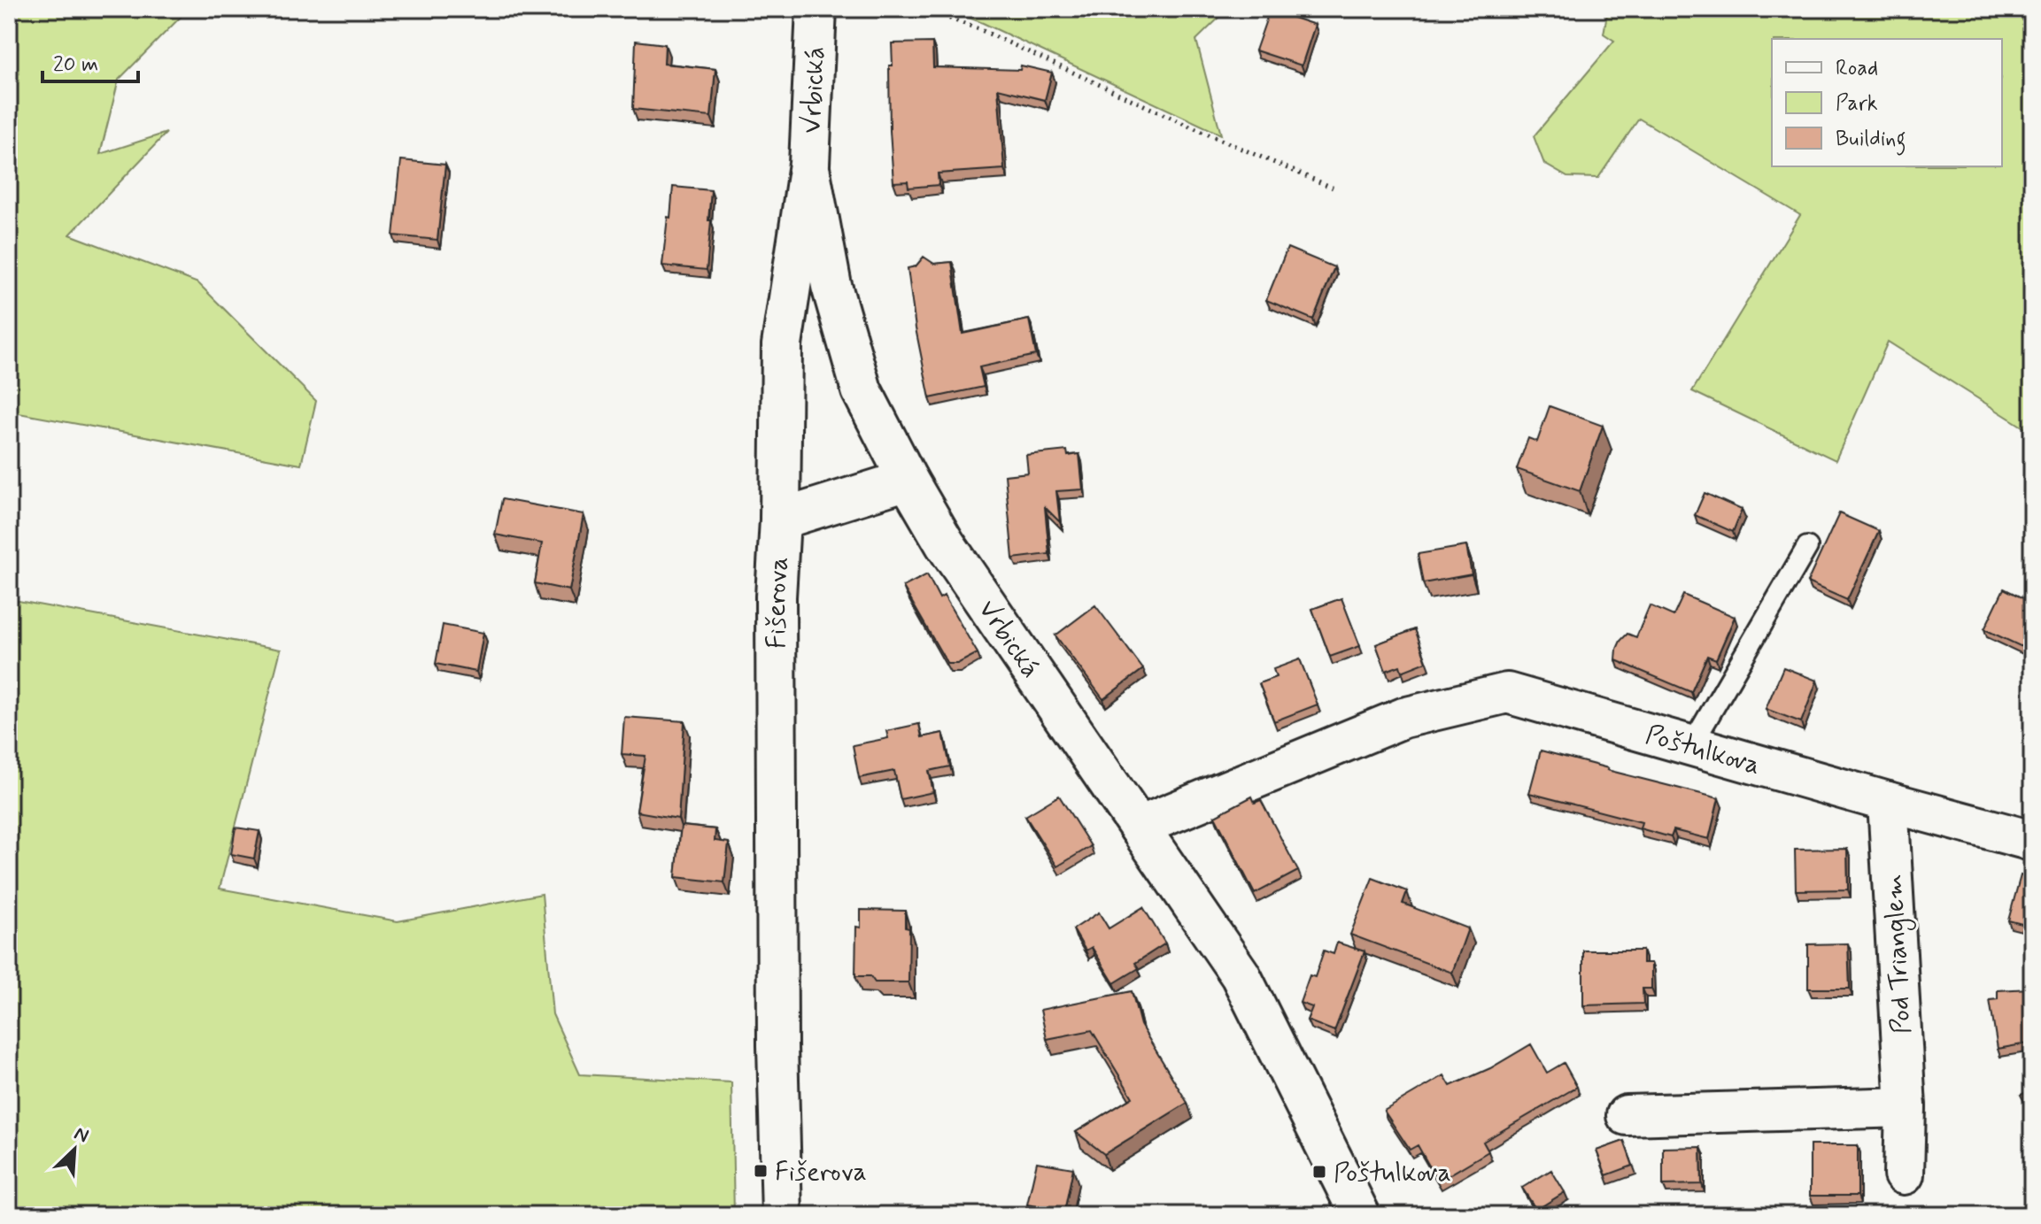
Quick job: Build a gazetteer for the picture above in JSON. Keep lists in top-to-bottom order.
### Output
{
  "streets": {
    "street": [
      "Vrbická",
      "Fišerova",
      "Poštulkova",
      "Pod Trianglem"
    ]
  },
  "crossings": [
    ["Vrbická", "Fišerova"],
    ["Vrbická", "Poštulkova"],
    ["Poštulkova", "Pod Trianglem"]
  ],
  "places": {
    "transit": ["Fišerova", "Poštulkova"]
  },
  "legend": ["Road", "Park", "Building"],
  "scale_bar": "20 m",
  "north": "top right"
}
